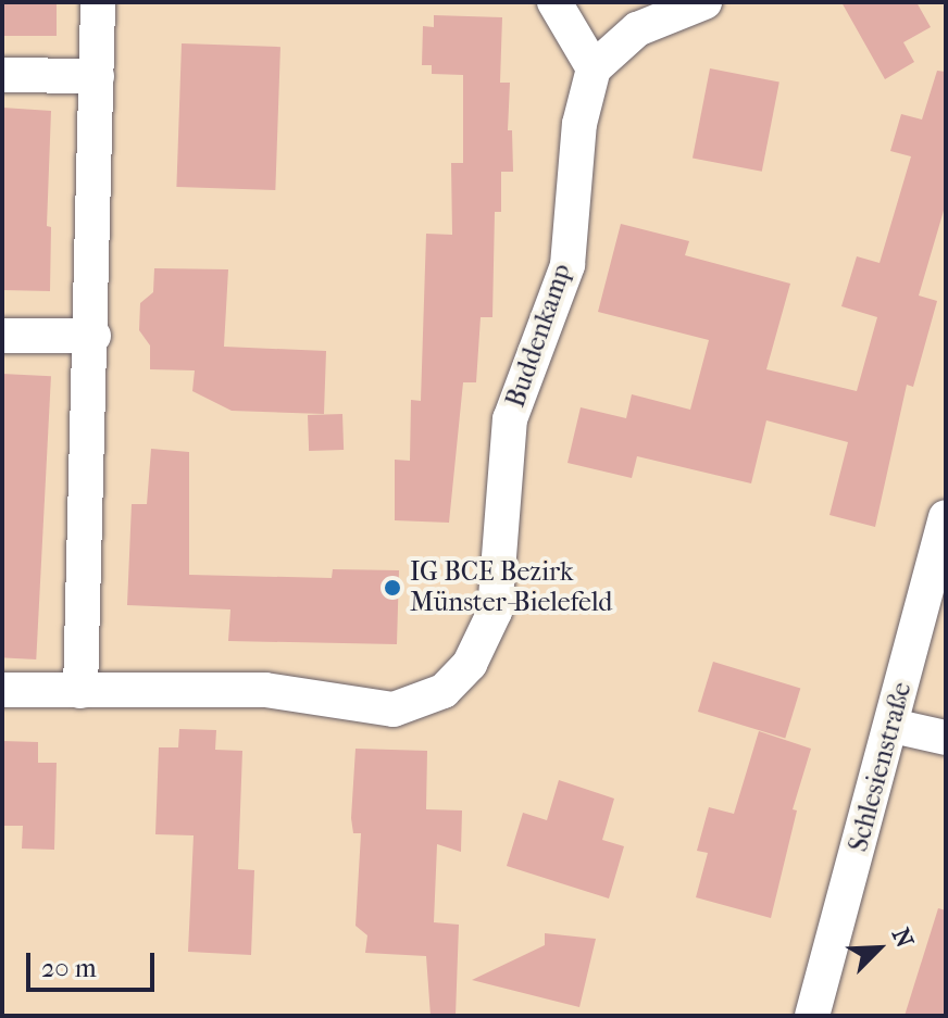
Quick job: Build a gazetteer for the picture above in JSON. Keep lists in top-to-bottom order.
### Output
{
  "streets": {
    "street": ["Buddenkamp", "Schlesienstraße"]
  },
  "places": ["IG BCE Bezirk Münster-Bielefeld"],
  "scale_bar": "20 m",
  "north": "top right"
}
